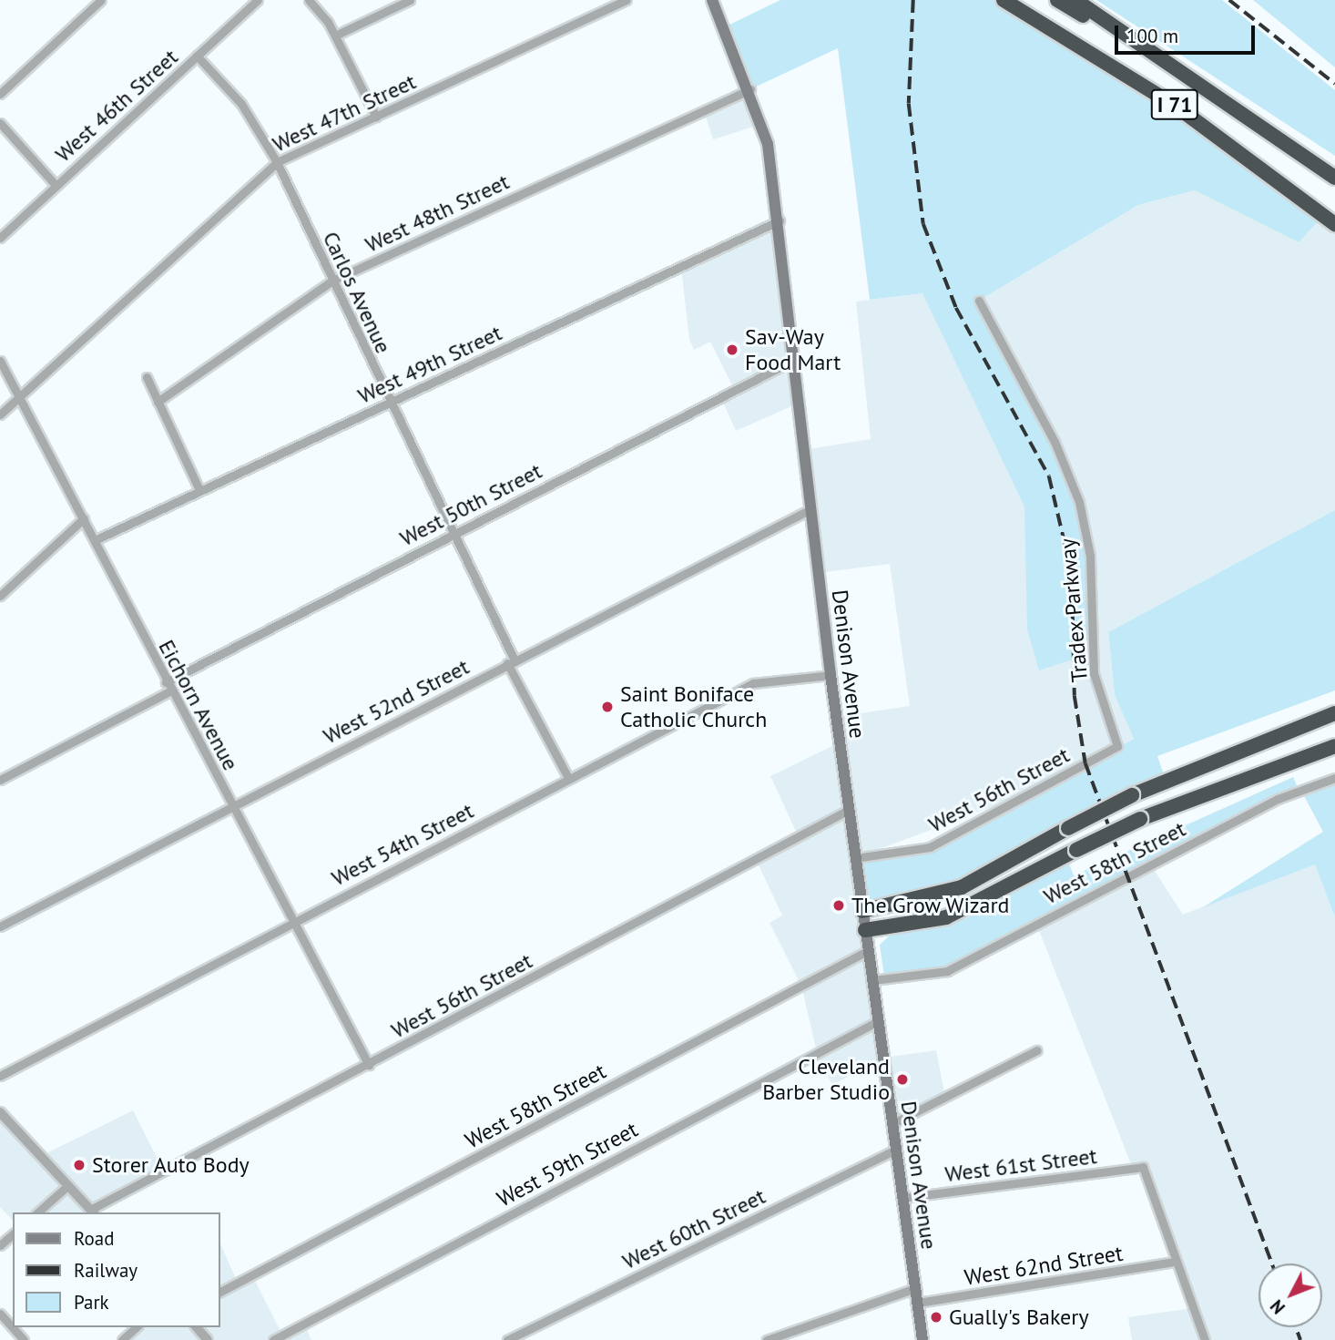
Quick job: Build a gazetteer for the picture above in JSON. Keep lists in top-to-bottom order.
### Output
{
  "streets": {
    "highway": ["I 71"],
    "main road": ["Denison Avenue"],
    "street": [
      "West 46th Street",
      "West 47th Street",
      "West 48th Street",
      "Carlos Avenue",
      "West 49th Street",
      "West 50th Street",
      "Tradex Parkway",
      "West 52nd Street",
      "Eichorn Avenue",
      "West 56th Street",
      "West 54th Street",
      "West 58th Street",
      "West 59th Street",
      "West 61st Street",
      "West 60th Street",
      "West 62nd Street"
    ]
  },
  "crossings": [
    ["West 46th Street", "Carlos Avenue"],
    ["West 47th Street", "Carlos Avenue"],
    ["West 47th Street", "Eichorn Avenue"],
    ["West 48th Street", "Carlos Avenue"],
    ["West 48th Street", "Denison Avenue"],
    ["Carlos Avenue", "West 49th Street"],
    ["Carlos Avenue", "West 50th Street"],
    ["Carlos Avenue", "West 52nd Street"],
    ["Carlos Avenue", "West 54th Street"],
    ["West 49th Street", "Denison Avenue"],
    ["West 49th Street", "Eichorn Avenue"],
    ["West 50th Street", "Denison Avenue"],
    ["West 50th Street", "Eichorn Avenue"],
    ["Tradex Parkway", "West 56th Street"],
    ["Denison Avenue", "West 52nd Street"],
    ["Denison Avenue", "West 56th Street"],
    ["Denison Avenue", "West 54th Street"],
    ["Denison Avenue", "West 58th Street"],
    ["Denison Avenue", "West 59th Street"],
    ["Denison Avenue", "West 61st Street"],
    ["Denison Avenue", "West 60th Street"],
    ["Denison Avenue", "West 62nd Street"],
    ["West 52nd Street", "Eichorn Avenue"],
    ["Eichorn Avenue", "West 56th Street"],
    ["Eichorn Avenue", "West 54th Street"],
    ["West 61st Street", "West 62nd Street"]
  ],
  "places": [
    "Sav-Way Food Mart",
    "Saint Boniface Catholic Church",
    "The Grow Wizard",
    "Cleveland Barber Studio",
    "Storer Auto Body",
    "Gually's Bakery"
  ],
  "legend": ["Road", "Railway", "Park"],
  "scale_bar": "100 m",
  "north": "bottom left"
}
